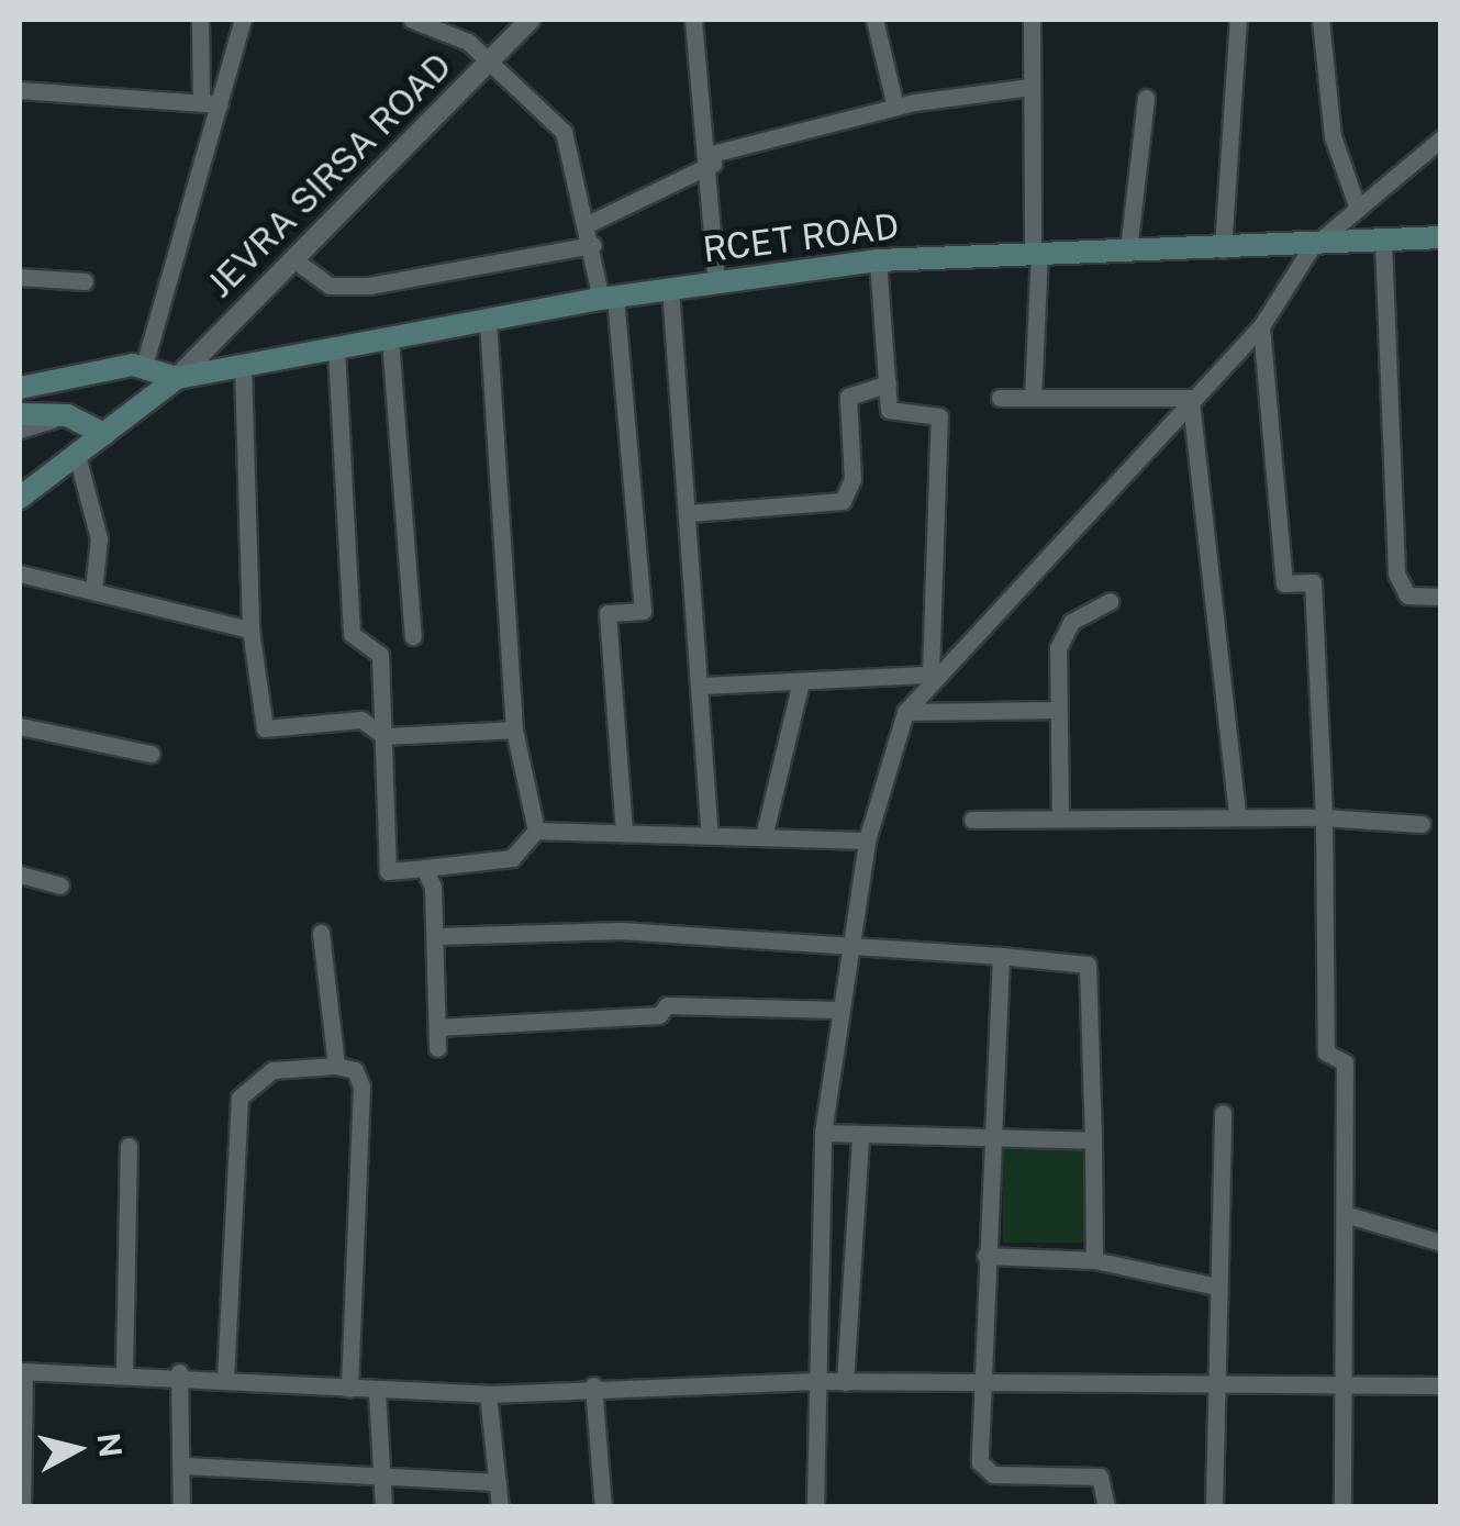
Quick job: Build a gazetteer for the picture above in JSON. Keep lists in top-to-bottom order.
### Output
{
  "streets": {
    "main road": ["RCET ROAD"],
    "street": ["JEVRA SIRSA ROAD"]
  },
  "crossings": [
    ["JEVRA SIRSA ROAD", "RCET ROAD"]
  ],
  "north": "right"
}
